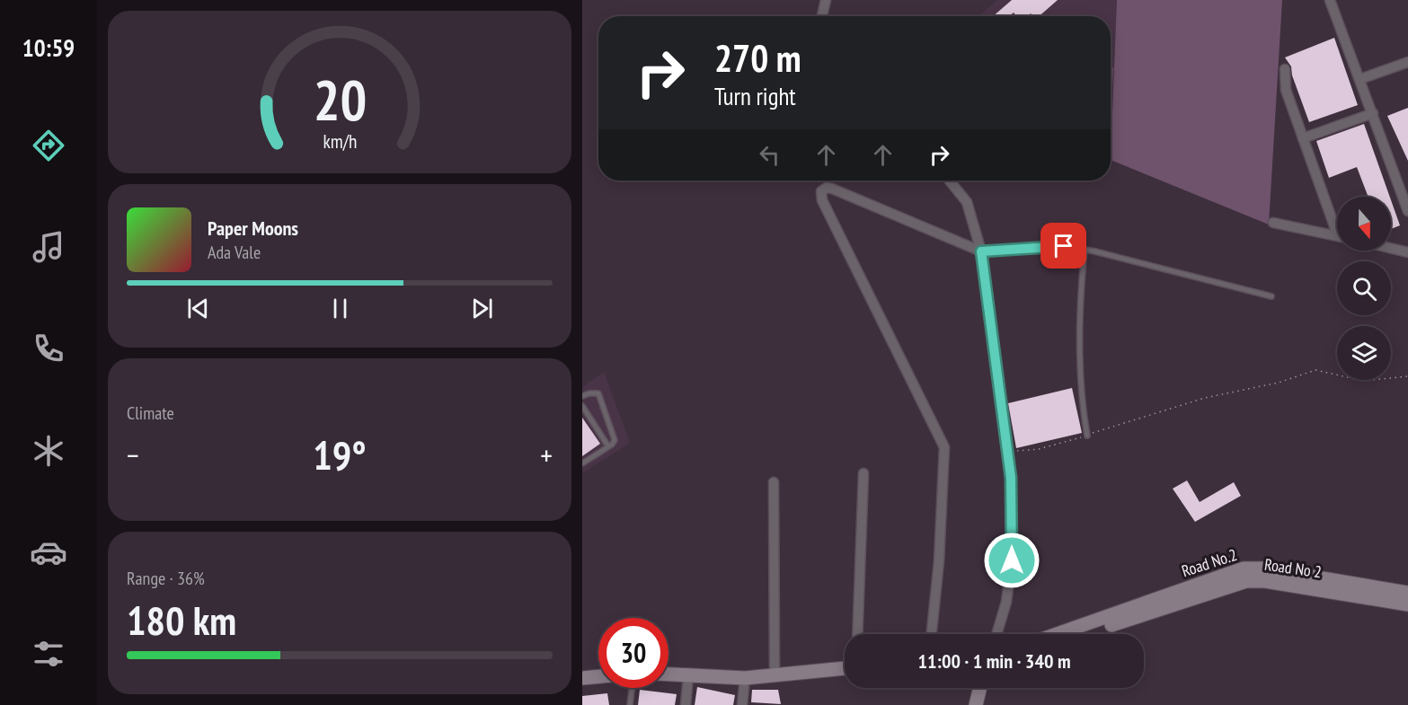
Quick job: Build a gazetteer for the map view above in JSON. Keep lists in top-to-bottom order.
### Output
{
  "streets": {
    "street": ["Road No.2", "Road No 2"]
  },
  "north": "bottom",
  "page": {
    "tabs": "10:59",
    "turn": ["270 m", "Turn right"],
    "song": ["Paper Moons", "Ada Vale"],
    "tile": [
      "Climate",
      ["Range · 36%", "180 km"]
    ],
    "heat": ["−", "19°", "+"],
    "limit": "30",
    "trip": "11:00 · 1 min · 340 m",
    "gauge": ["20", "km/h"]
  }
}
